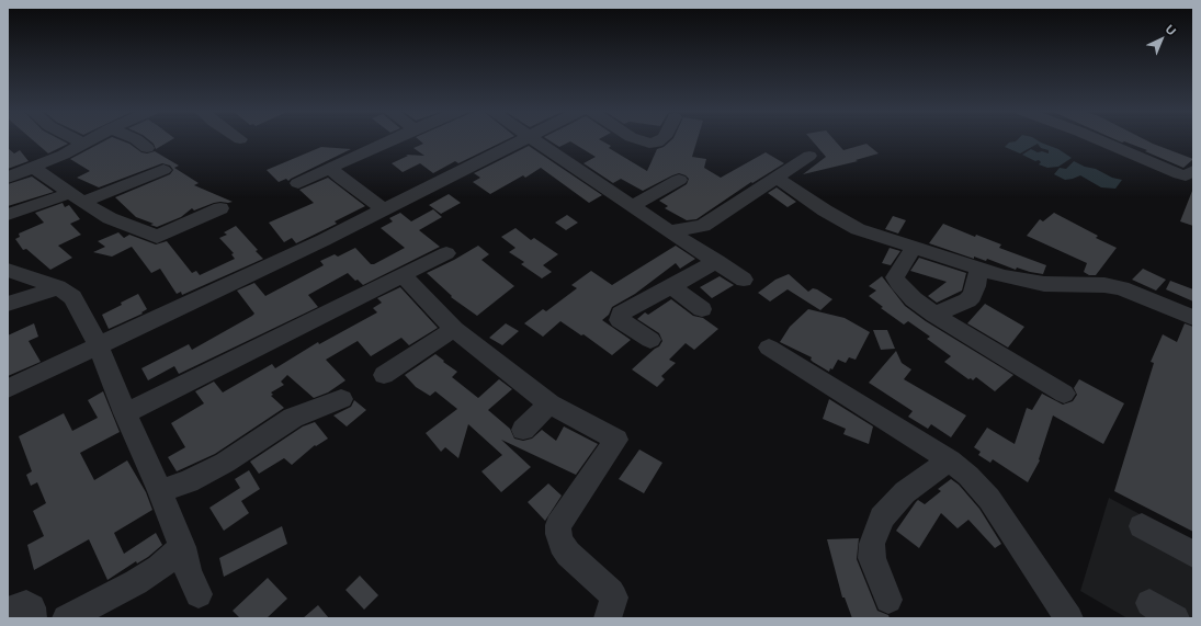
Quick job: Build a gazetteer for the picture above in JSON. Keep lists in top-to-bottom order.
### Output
{
  "north": "top right"
}
